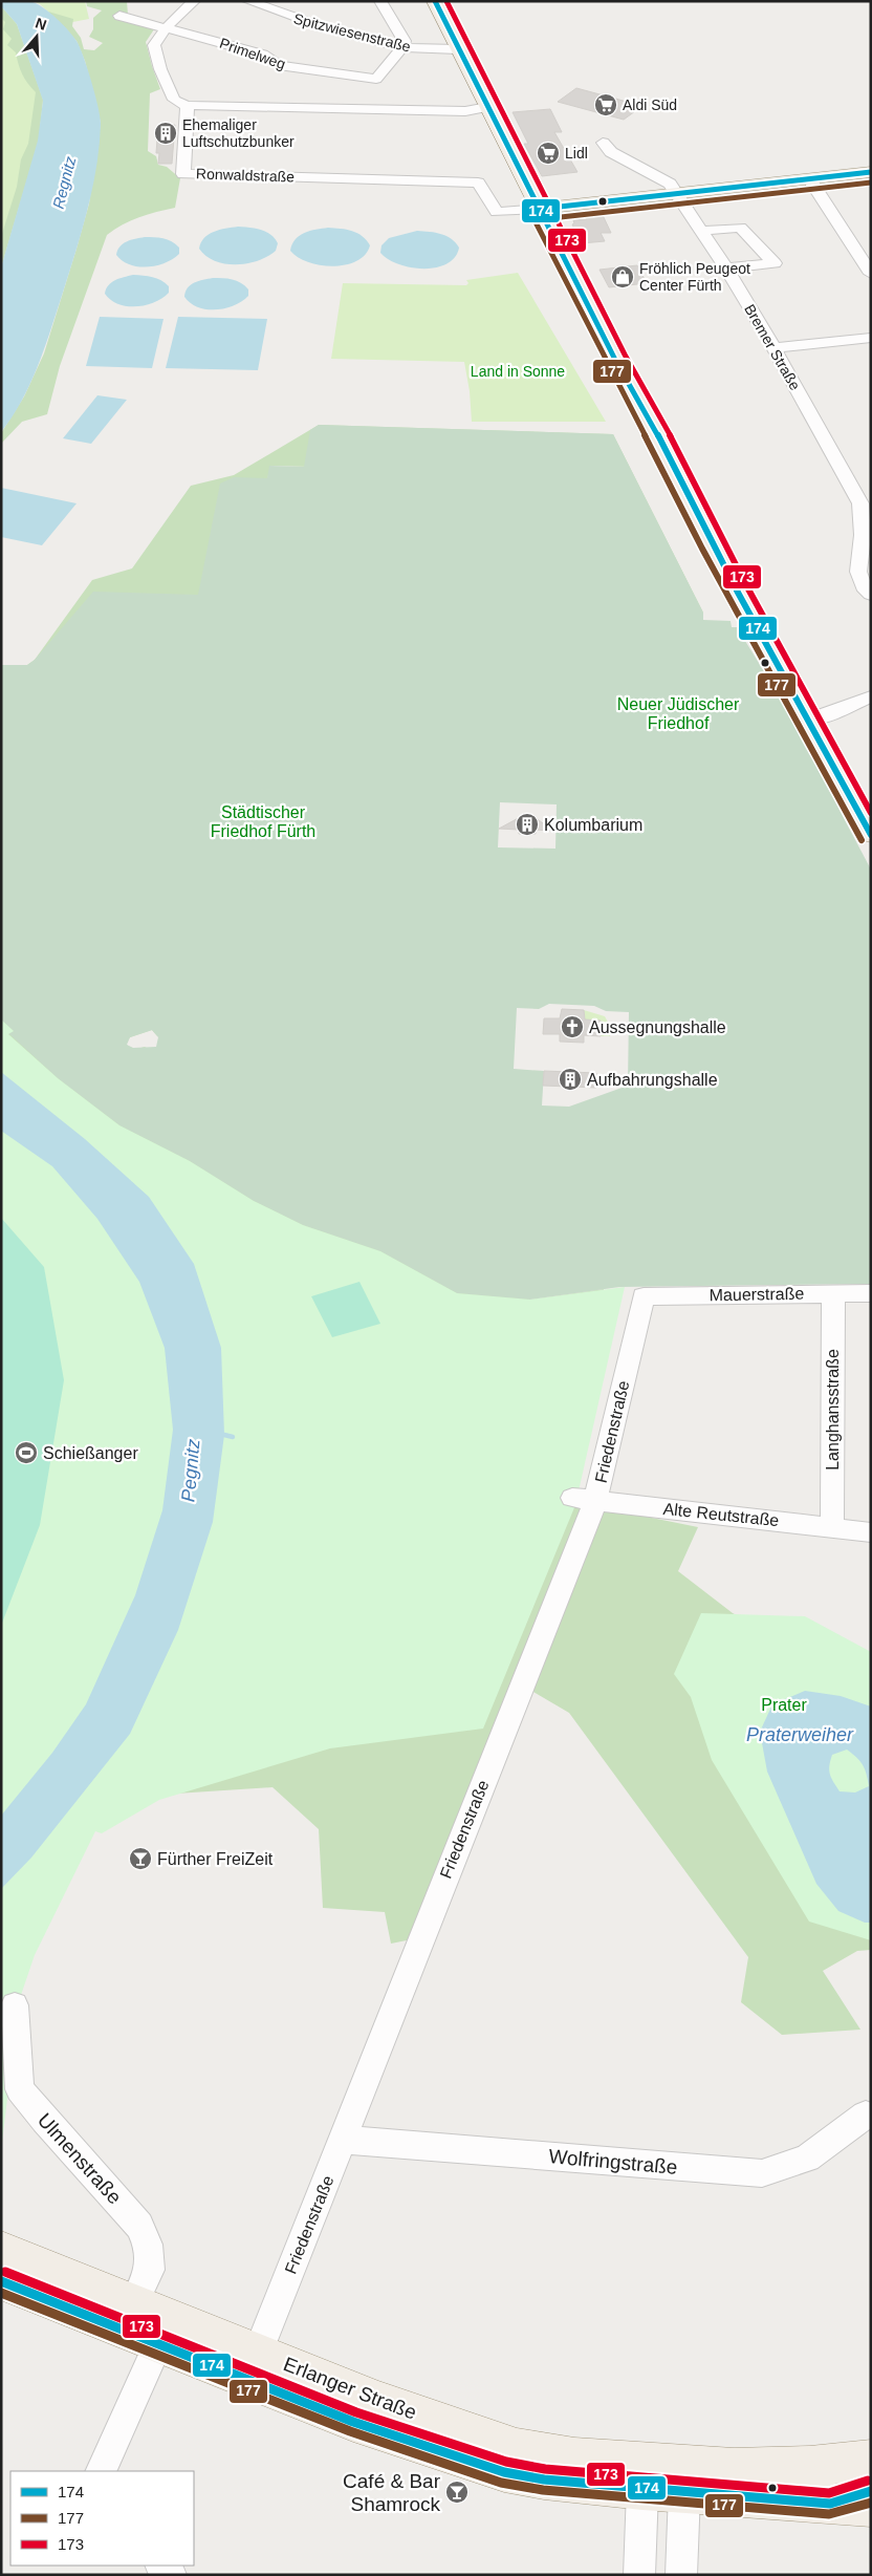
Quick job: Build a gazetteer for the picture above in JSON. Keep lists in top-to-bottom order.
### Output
{
  "streets": {
    "main road": ["Erlanger Straße"],
    "street": [
      "Spitzwiesenstraße",
      "Primelweg",
      "Ronwaldstraße",
      "Bremer Straße",
      "Mauerstraße",
      "Langhansstraße",
      "Friedenstraße",
      "Alte Reutstraße",
      "Ulmenstraße",
      "Wolfringstraße"
    ]
  },
  "crossings": [
    ["Spitzwiesenstraße", "Primelweg"],
    ["Mauerstraße", "Langhansstraße"],
    ["Mauerstraße", "Friedenstraße"],
    ["Langhansstraße", "Alte Reutstraße"],
    ["Friedenstraße", "Alte Reutstraße"],
    ["Friedenstraße", "Wolfringstraße"],
    ["Friedenstraße", "Erlanger Straße"],
    ["Ulmenstraße", "Erlanger Straße"]
  ],
  "water": ["Regnitz", "Pegnitz", "Praterweiher"],
  "parks": [
    "Land in Sonne",
    "Neuer Jüdischer Friedhof",
    "Städtischer Friedhof Fürth",
    "Prater"
  ],
  "places": {
    "supermarket": ["Aldi Süd", "Lidl"],
    "building": ["Ehemaliger Luftschutzbunker", "Kolumbarium", "Aufbahrungshalle"],
    "shop": ["Fröhlich Peugeot Center Fürth"],
    "church": ["Aussegnungshalle"],
    "sports": ["Schießanger"],
    "bar": ["Fürther FreiZeit", "Café & Bar Shamrock"]
  },
  "lines": ["transit line 174", "transit line 173", "transit line 177"],
  "legend": ["174", "177", "173"],
  "north": "top"
}
